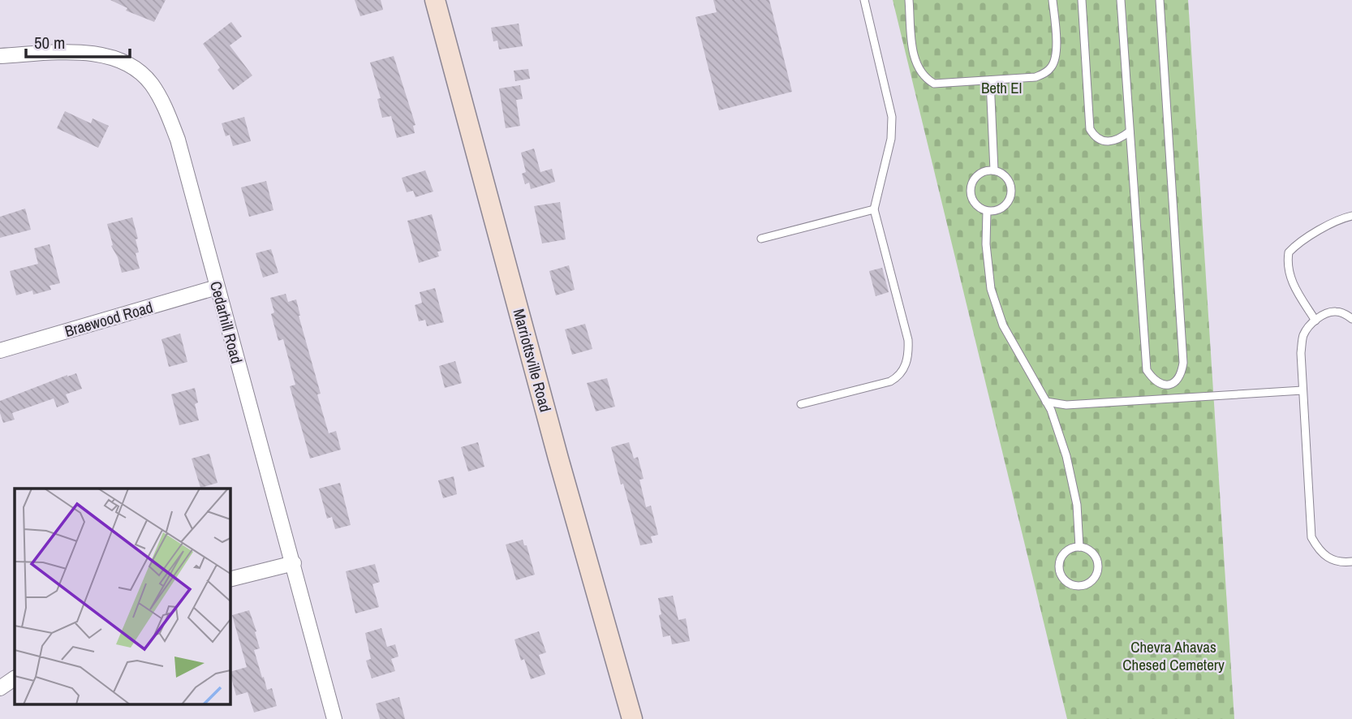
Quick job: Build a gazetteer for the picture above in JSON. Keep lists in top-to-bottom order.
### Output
{
  "streets": {
    "main road": ["Marriottsville Road"],
    "street": ["Braewood Road", "Cedarhill Road"]
  },
  "crossings": [
    ["Braewood Road", "Cedarhill Road"]
  ],
  "parks": ["Beth El", "Chevra Ahavas Chesed Cemetery"],
  "scale_bar": "50 m"
}
